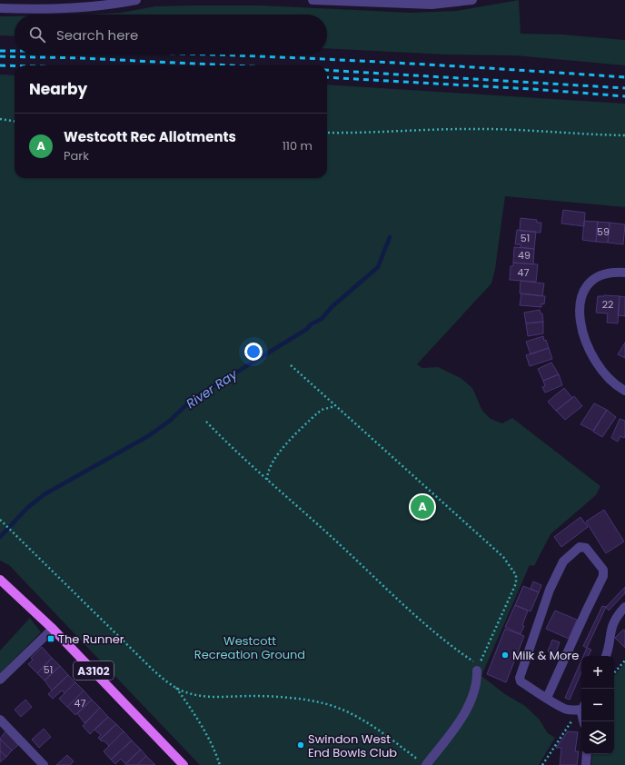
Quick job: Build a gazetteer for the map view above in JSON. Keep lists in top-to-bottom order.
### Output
{
  "streets": {
    "main road": ["A3102"]
  },
  "water": ["River Ray"],
  "parks": ["Westcott Recreation Ground"],
  "places": {
    "transit": ["The Runner"],
    "other": ["Milk & More", "Swindon West End Bowls Club"]
  },
  "house_numbers": [
    "59",
    "51",
    "49",
    "47",
    "22",
    "51",
    "47"
  ],
  "page": {
    "search": "Search here",
    "heading": "Nearby",
    "list": [
      {
        "mark": "A",
        "name": "Westcott Rec Allotments",
        "note": "Park",
        "value": "110 m"
      }
    ],
    "pins": "A",
    "map_buttons": ["+", "−"]
  }
}
